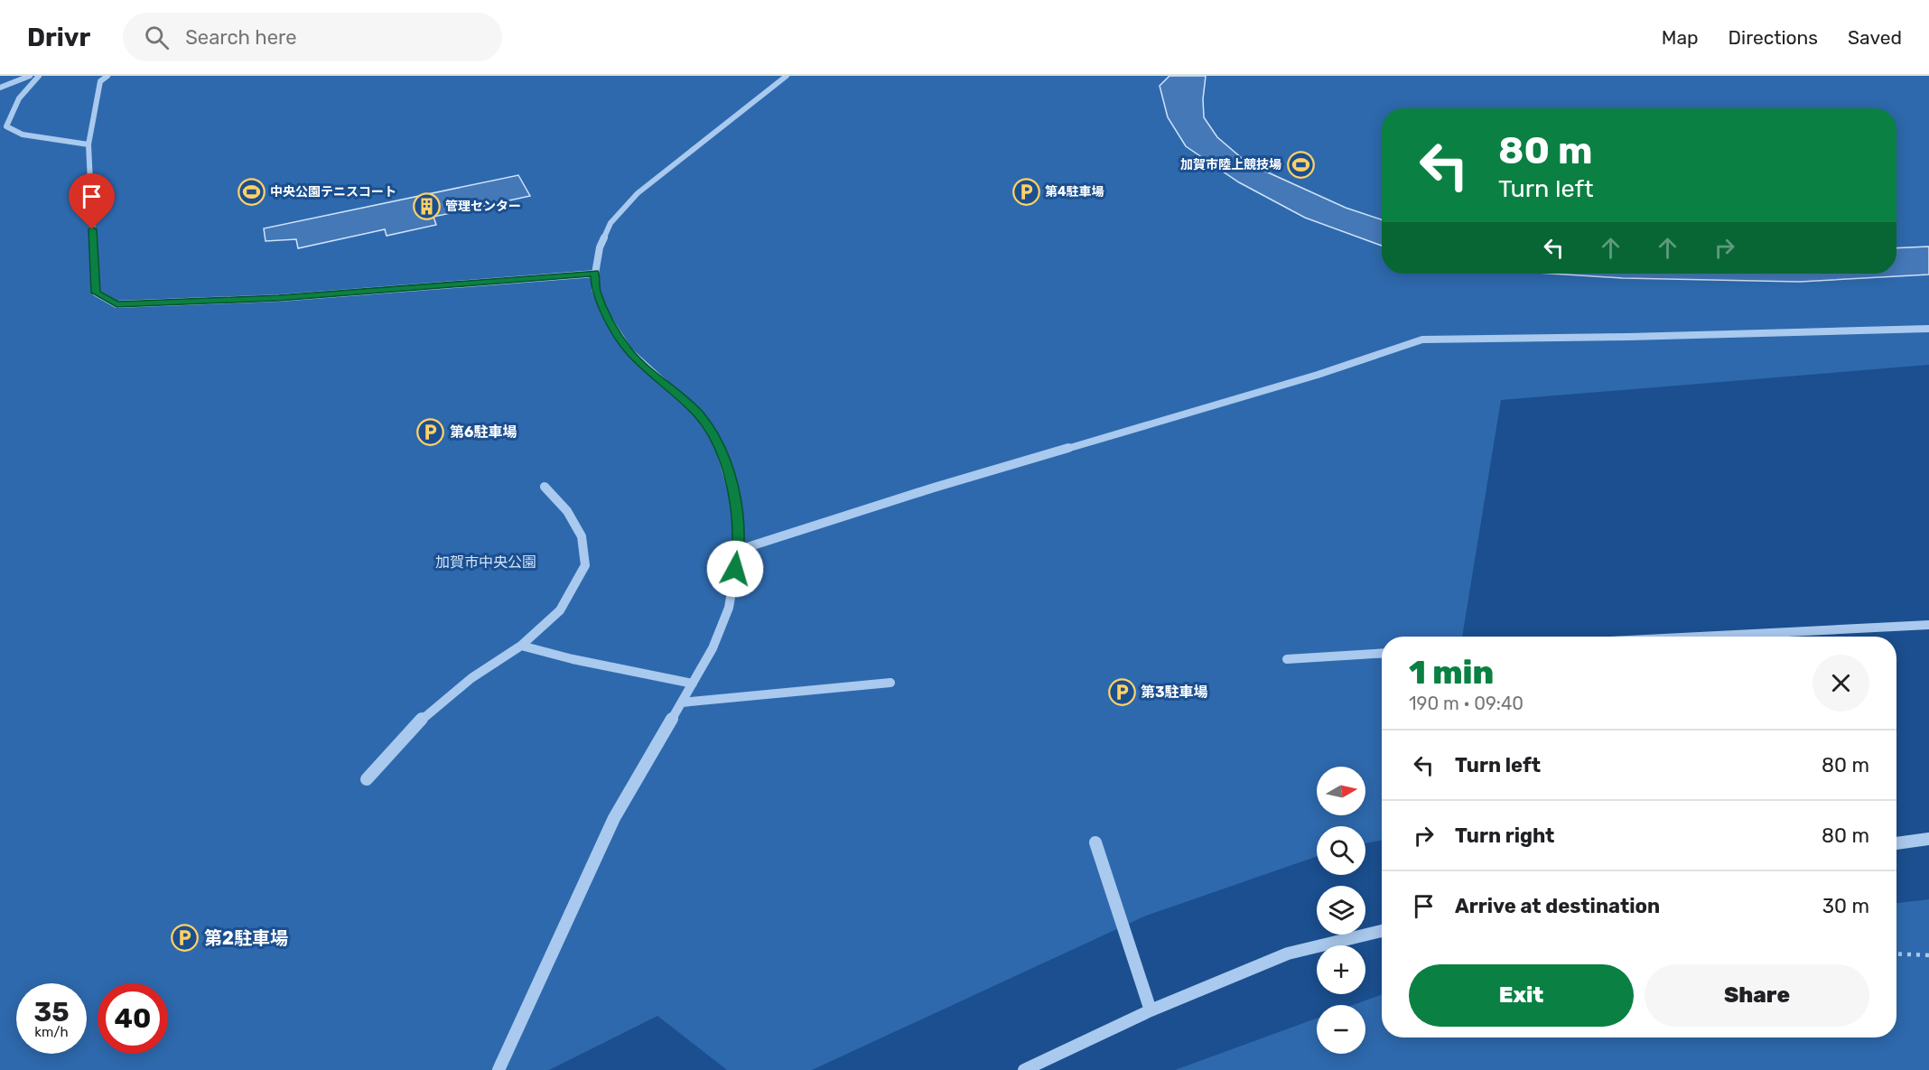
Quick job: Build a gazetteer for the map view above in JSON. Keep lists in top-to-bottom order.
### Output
{
  "parks": ["加賀市中央公園"],
  "places": {
    "sports": ["加賀市陸上競技場", "中央公園テニスコート"],
    "parking": [
      "第4駐車場",
      "第6駐車場",
      "第3駐車場",
      "第2駐車場"
    ],
    "building": ["管理センター"]
  },
  "north": "right",
  "page": {
    "header": "Drivr",
    "search": "Search here",
    "nav": ["Map", "Directions", "Saved"],
    "turn": ["80 m", "Turn left"],
    "heading": ["1 min", "190 m · 09:40"],
    "list": [
      {
        "name": "Turn left",
        "value": "80 m"
      },
      {
        "name": "Turn right",
        "value": "80 m"
      },
      {
        "name": "Arrive at destination",
        "value": "30 m"
      }
    ],
    "map_buttons": ["+", "−"],
    "buttons": ["Exit", "Share"],
    "speed": "35 km/h",
    "limit": "40"
  }
}
